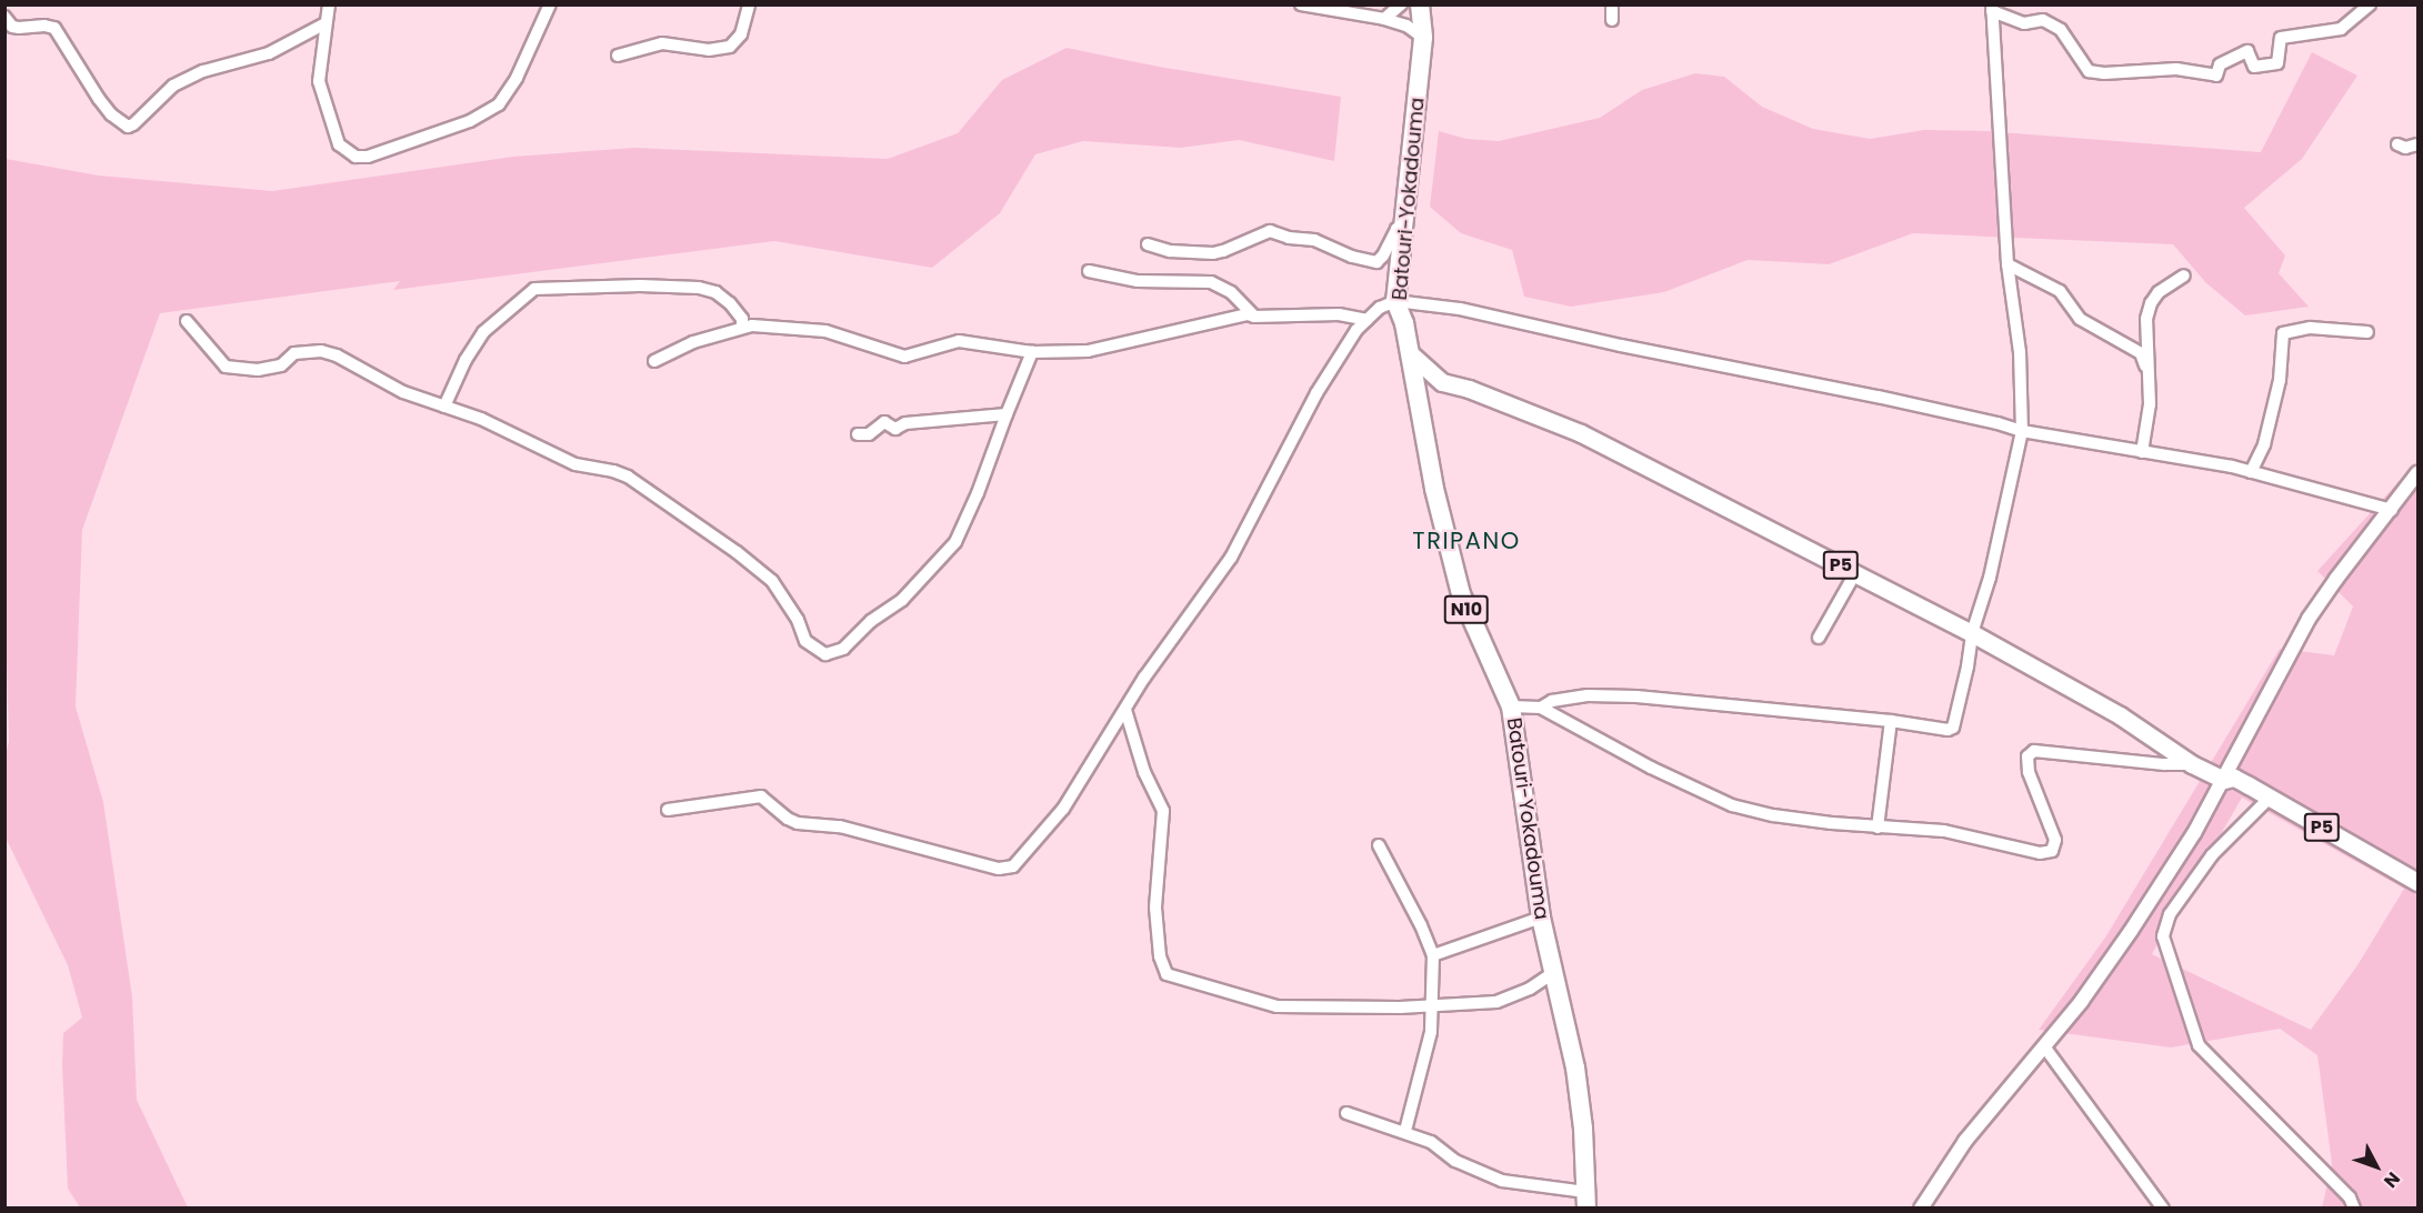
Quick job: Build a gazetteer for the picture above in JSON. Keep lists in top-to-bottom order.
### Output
{
  "streets": {
    "highway": ["Batouri-Yokadouma", "N10"],
    "main road": ["P5"]
  },
  "crossings": [
    ["Batouri-Yokadouma", "P5"]
  ],
  "districts": ["TRIPANO"],
  "north": "bottom right"
}
